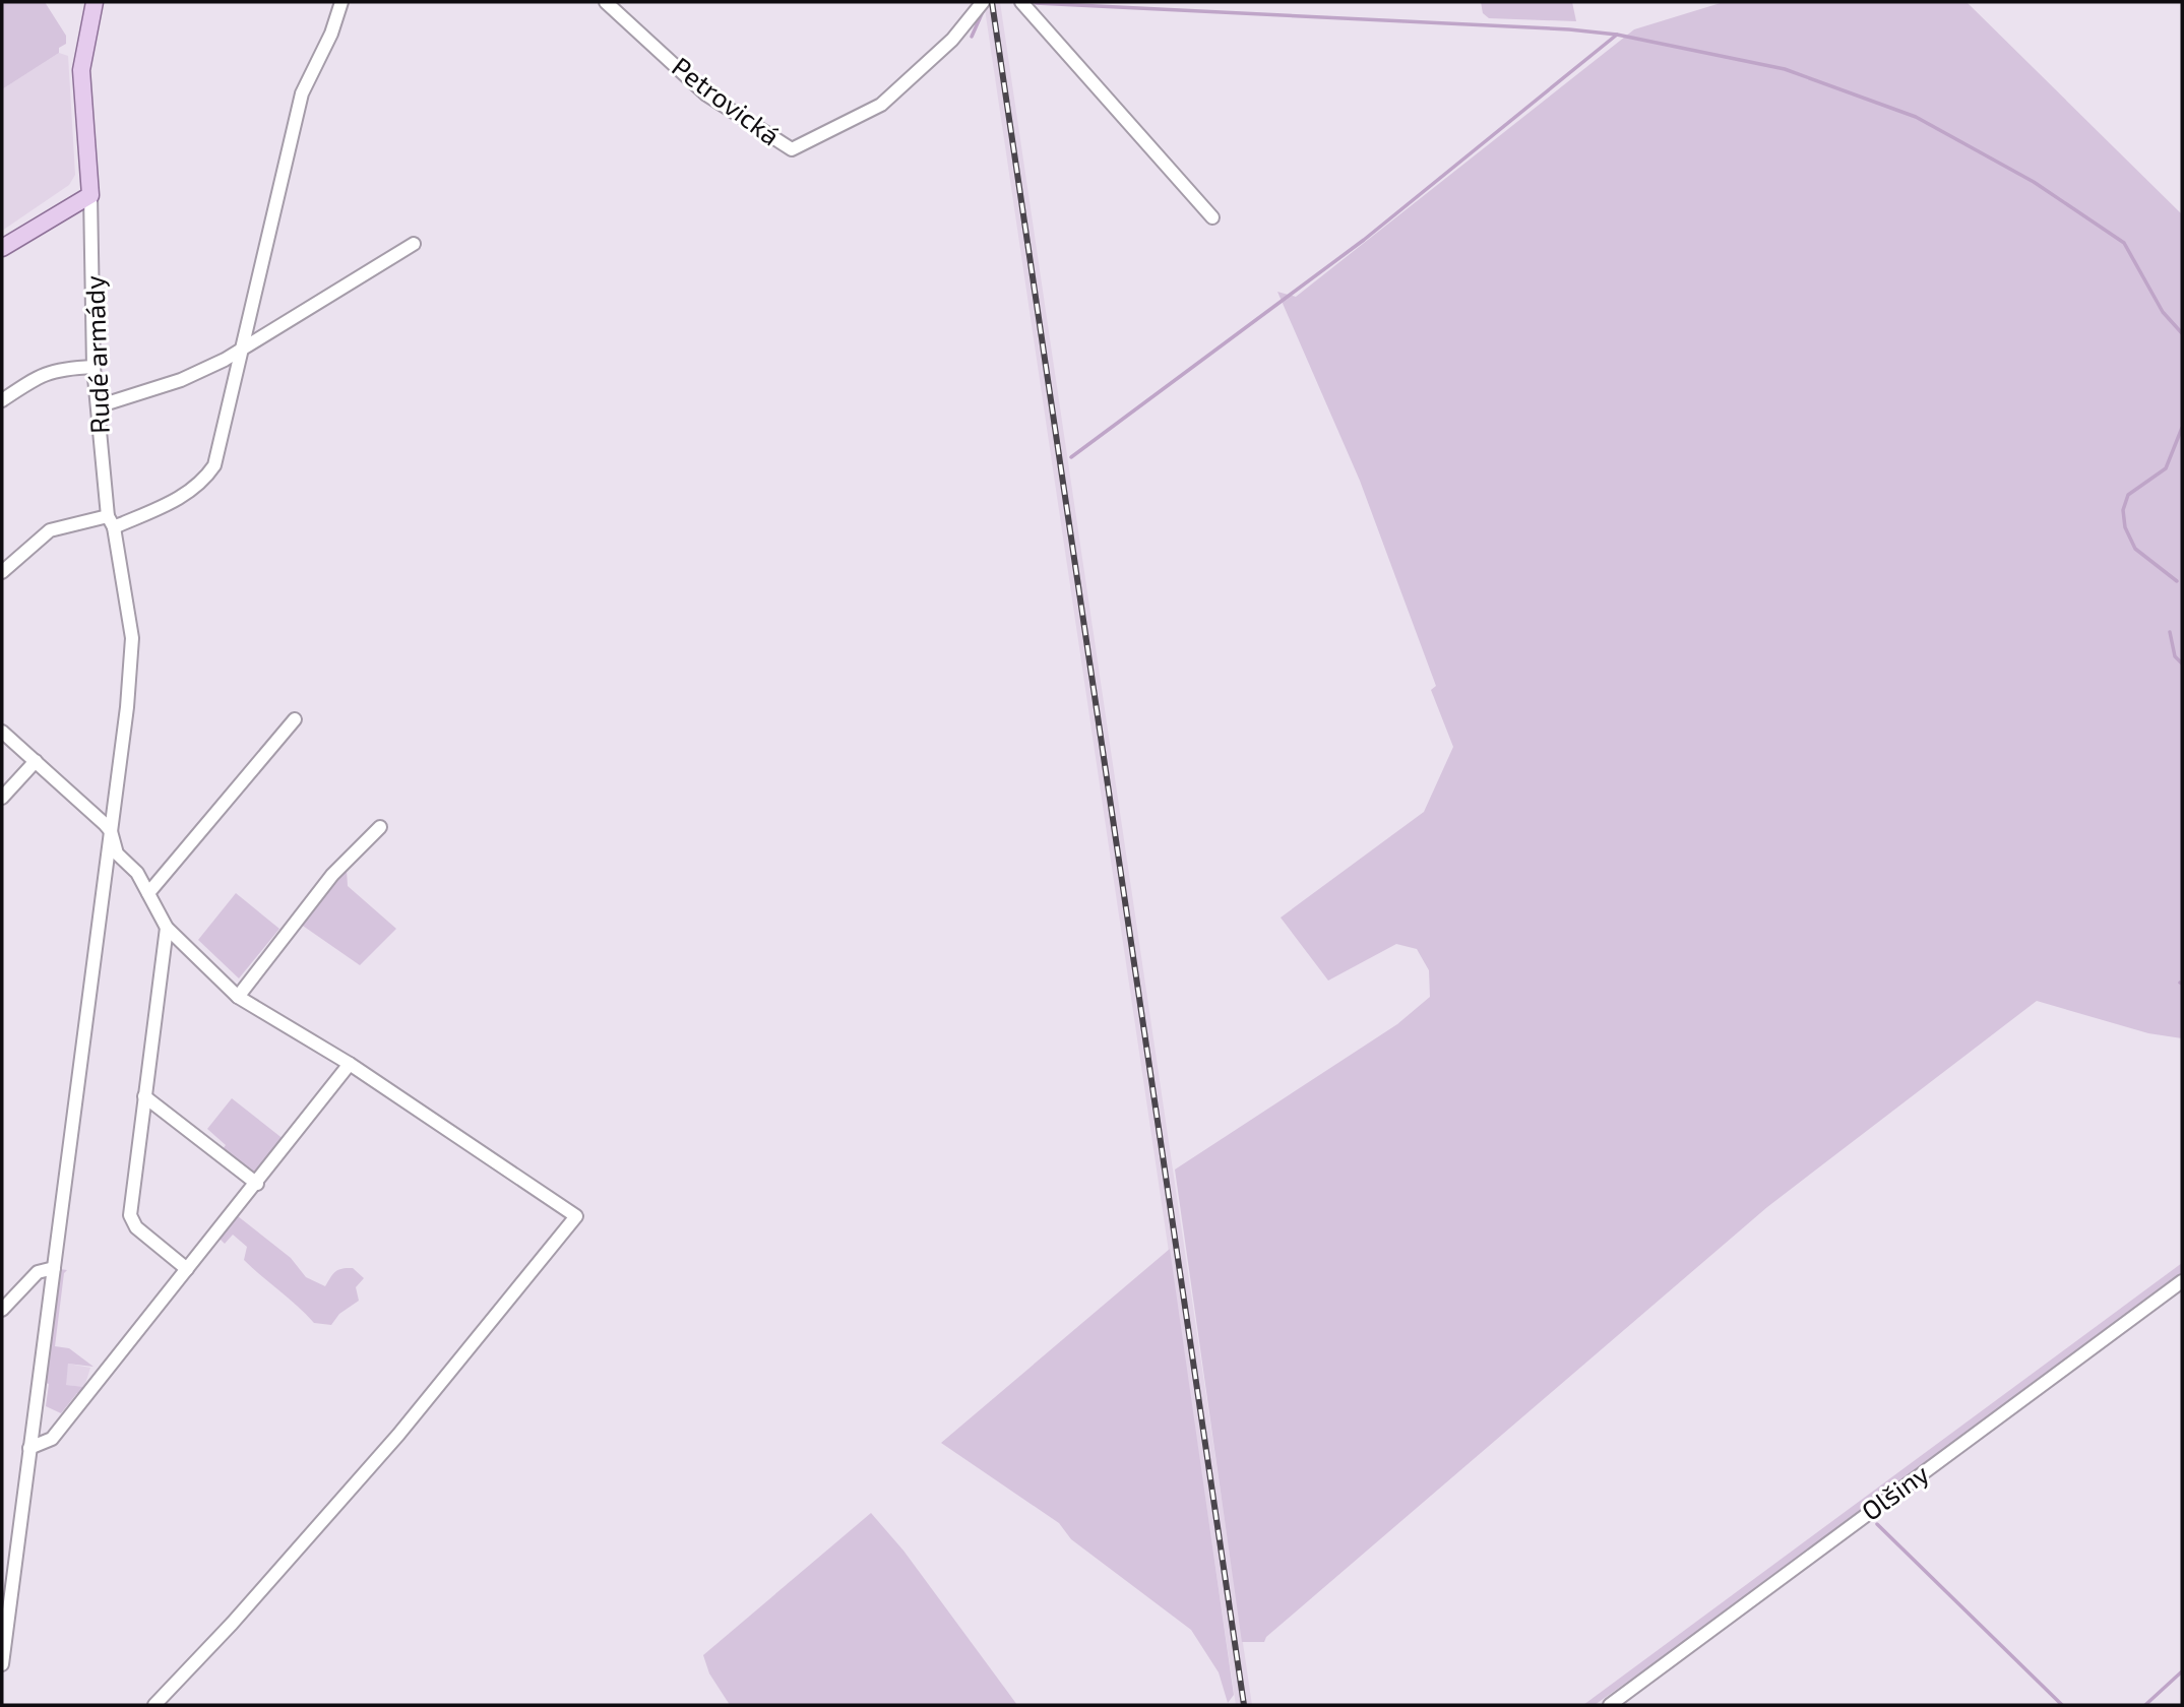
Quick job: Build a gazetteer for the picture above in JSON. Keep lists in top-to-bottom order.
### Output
{
  "streets": {
    "main road": ["Rudé armády"],
    "street": ["Petrovická", "Olšiny"]
  }
}
